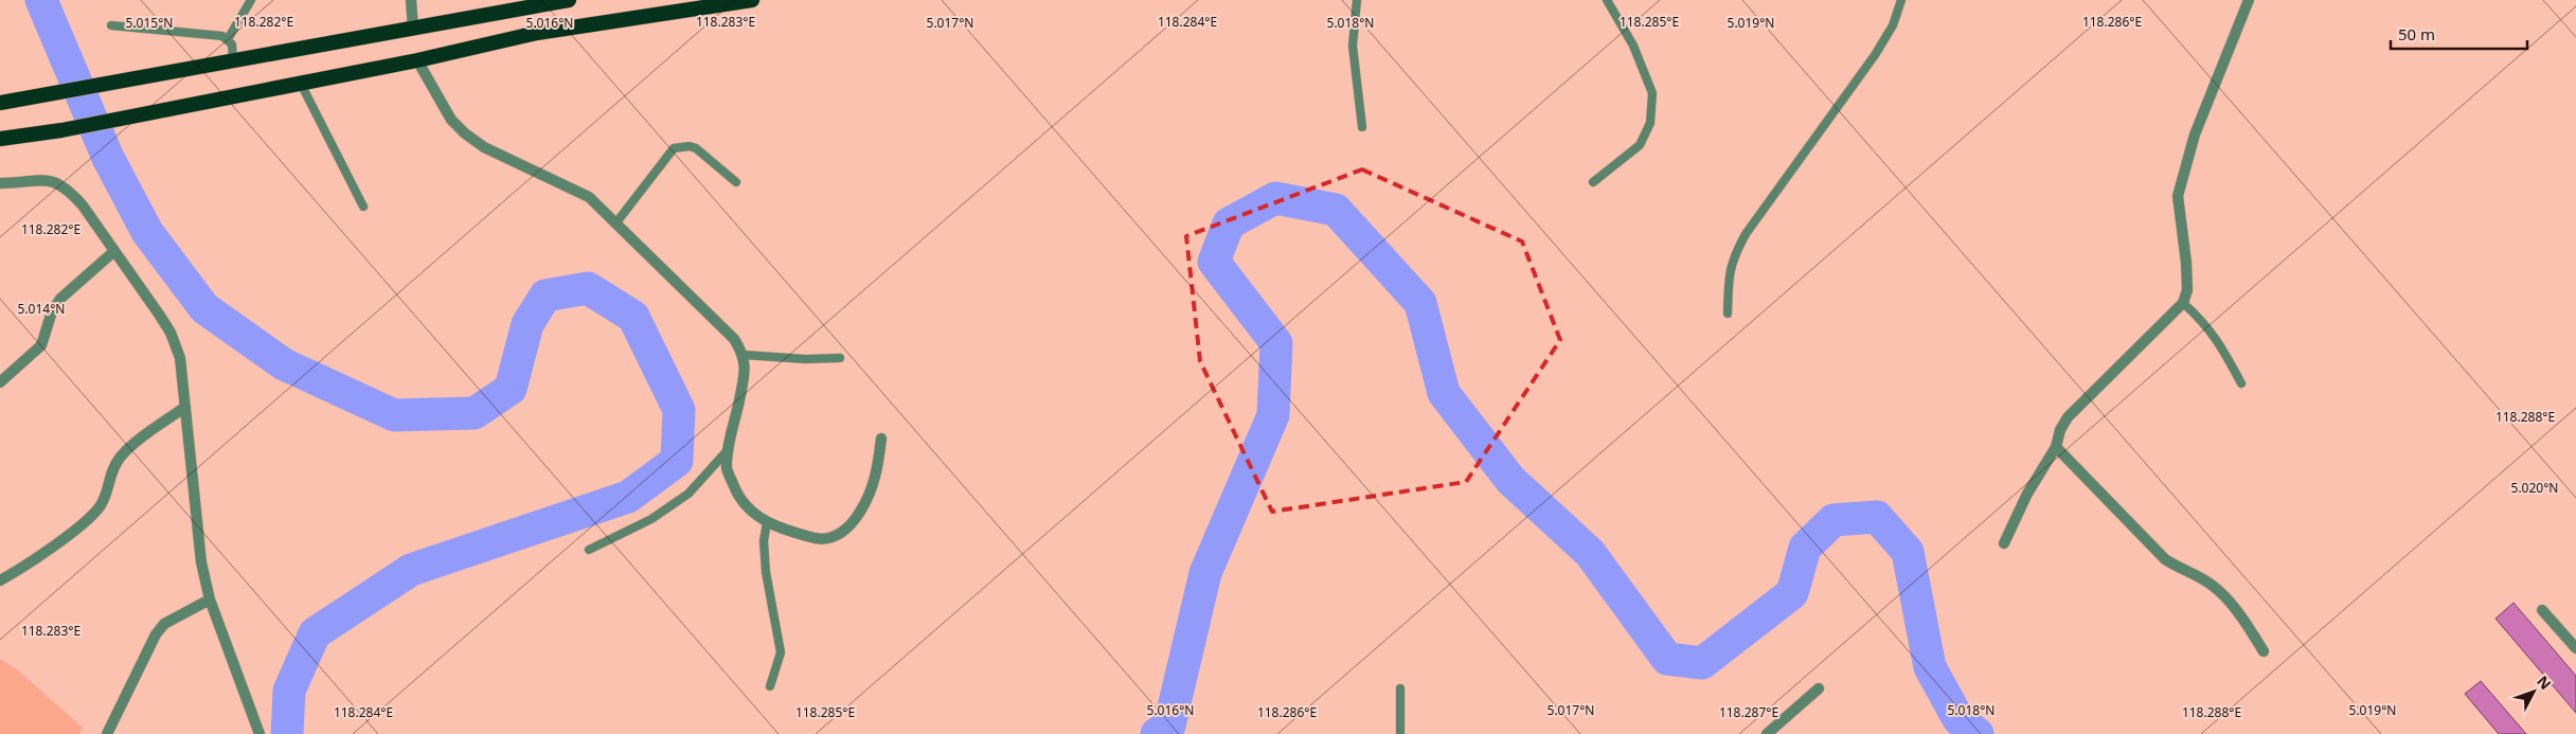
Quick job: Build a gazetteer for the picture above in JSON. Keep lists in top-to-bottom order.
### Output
{
  "scale_bar": "50 m",
  "north": "top right",
  "coordinates": [
    "118.282°E",
    "118.283°E",
    "118.284°E",
    "118.285°E",
    "118.286°E",
    "5.019°N",
    "5.015°N",
    "5.016°N",
    "5.017°N",
    "5.018°N",
    "5.014°N",
    "118.288°E",
    "5.020°N",
    "118.287°E"
  ]
}
